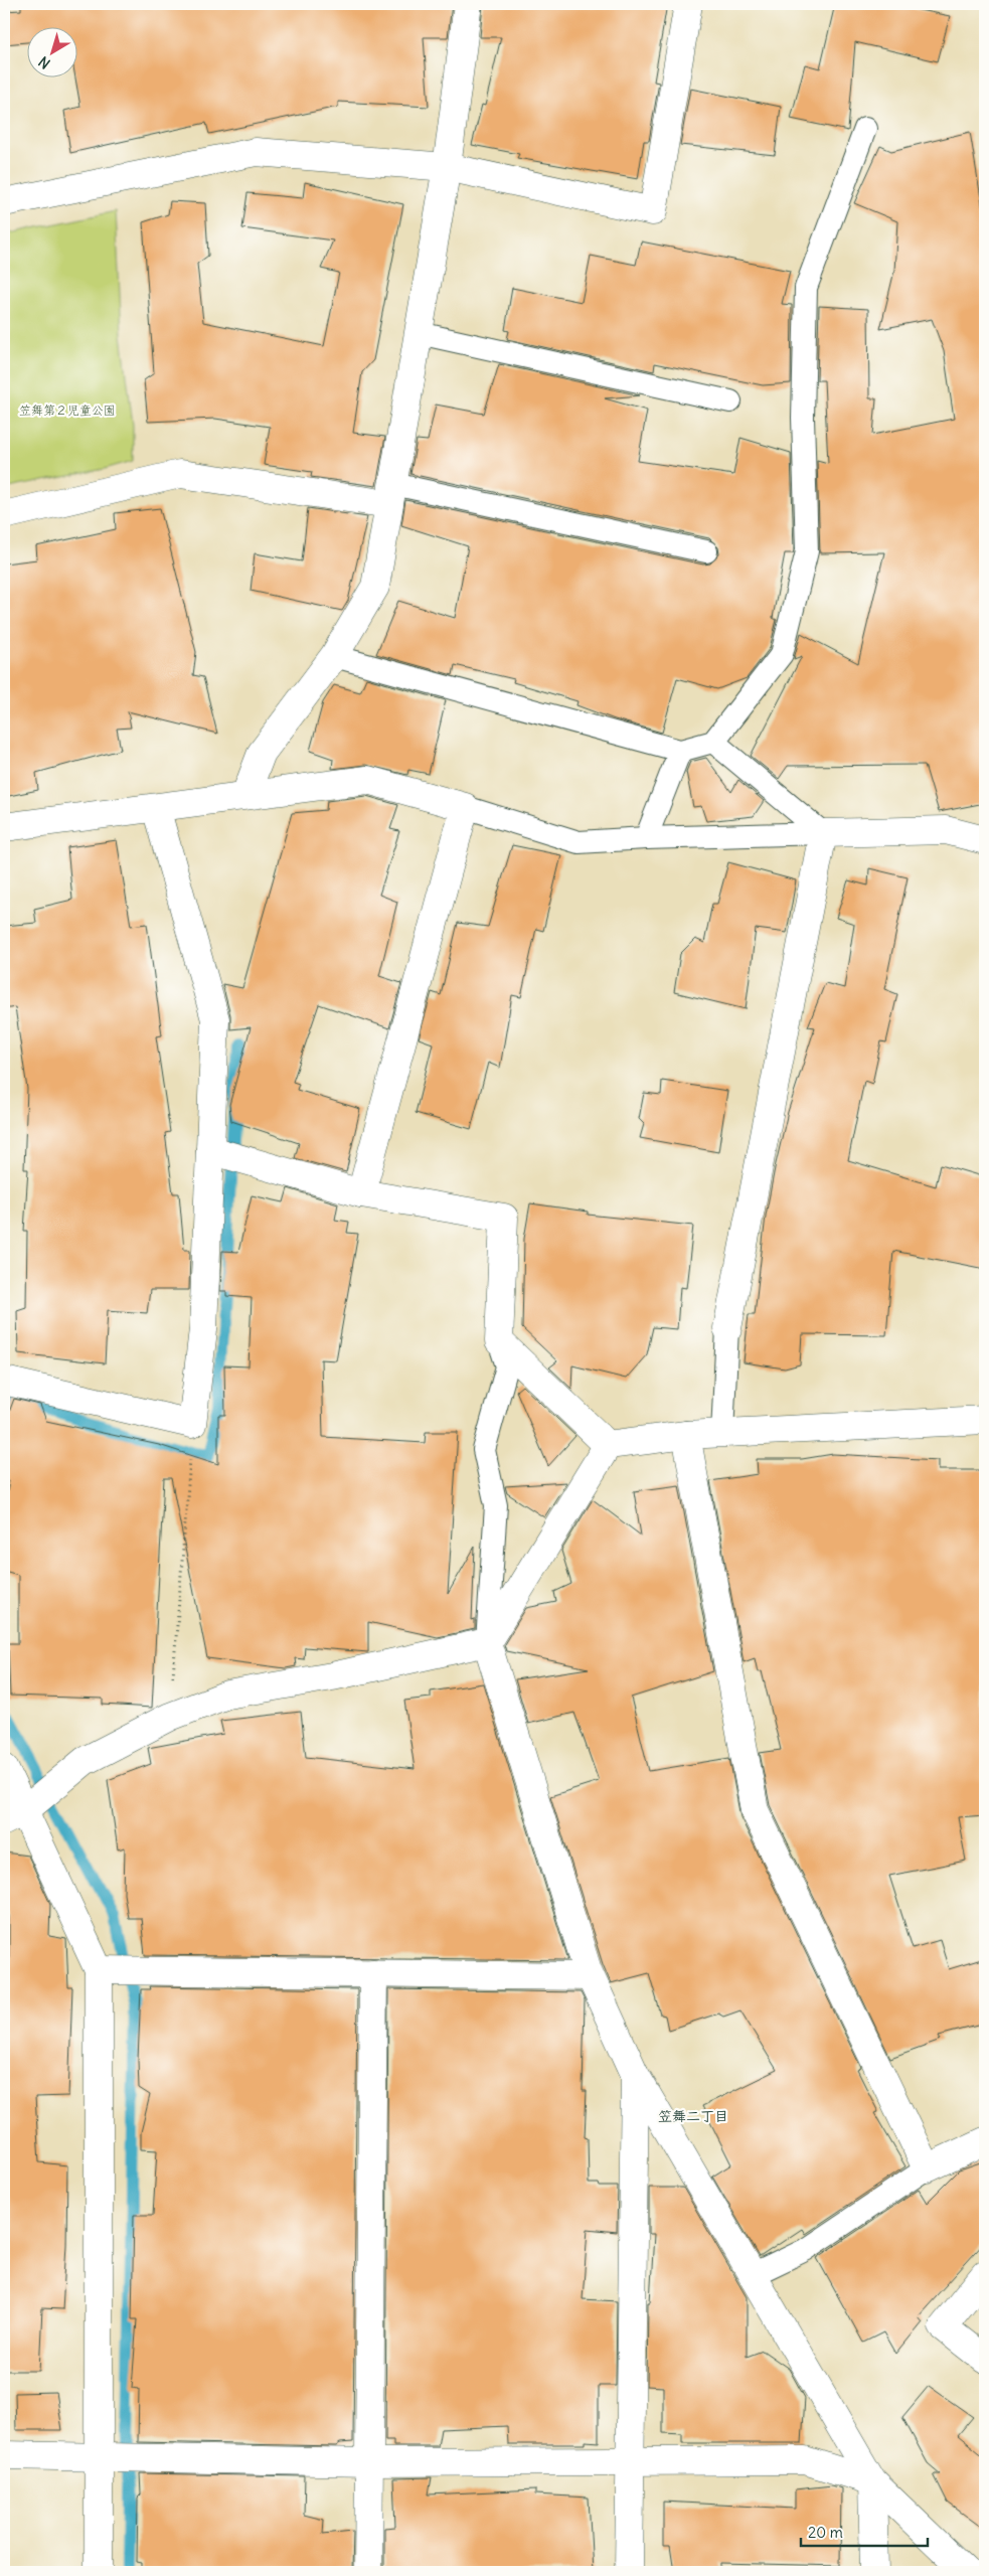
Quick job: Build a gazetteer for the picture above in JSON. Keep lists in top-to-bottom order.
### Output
{
  "districts": ["笠舞二丁目"],
  "parks": ["笠舞第２児童公園"],
  "scale_bar": "20 m",
  "north": "bottom left"
}
